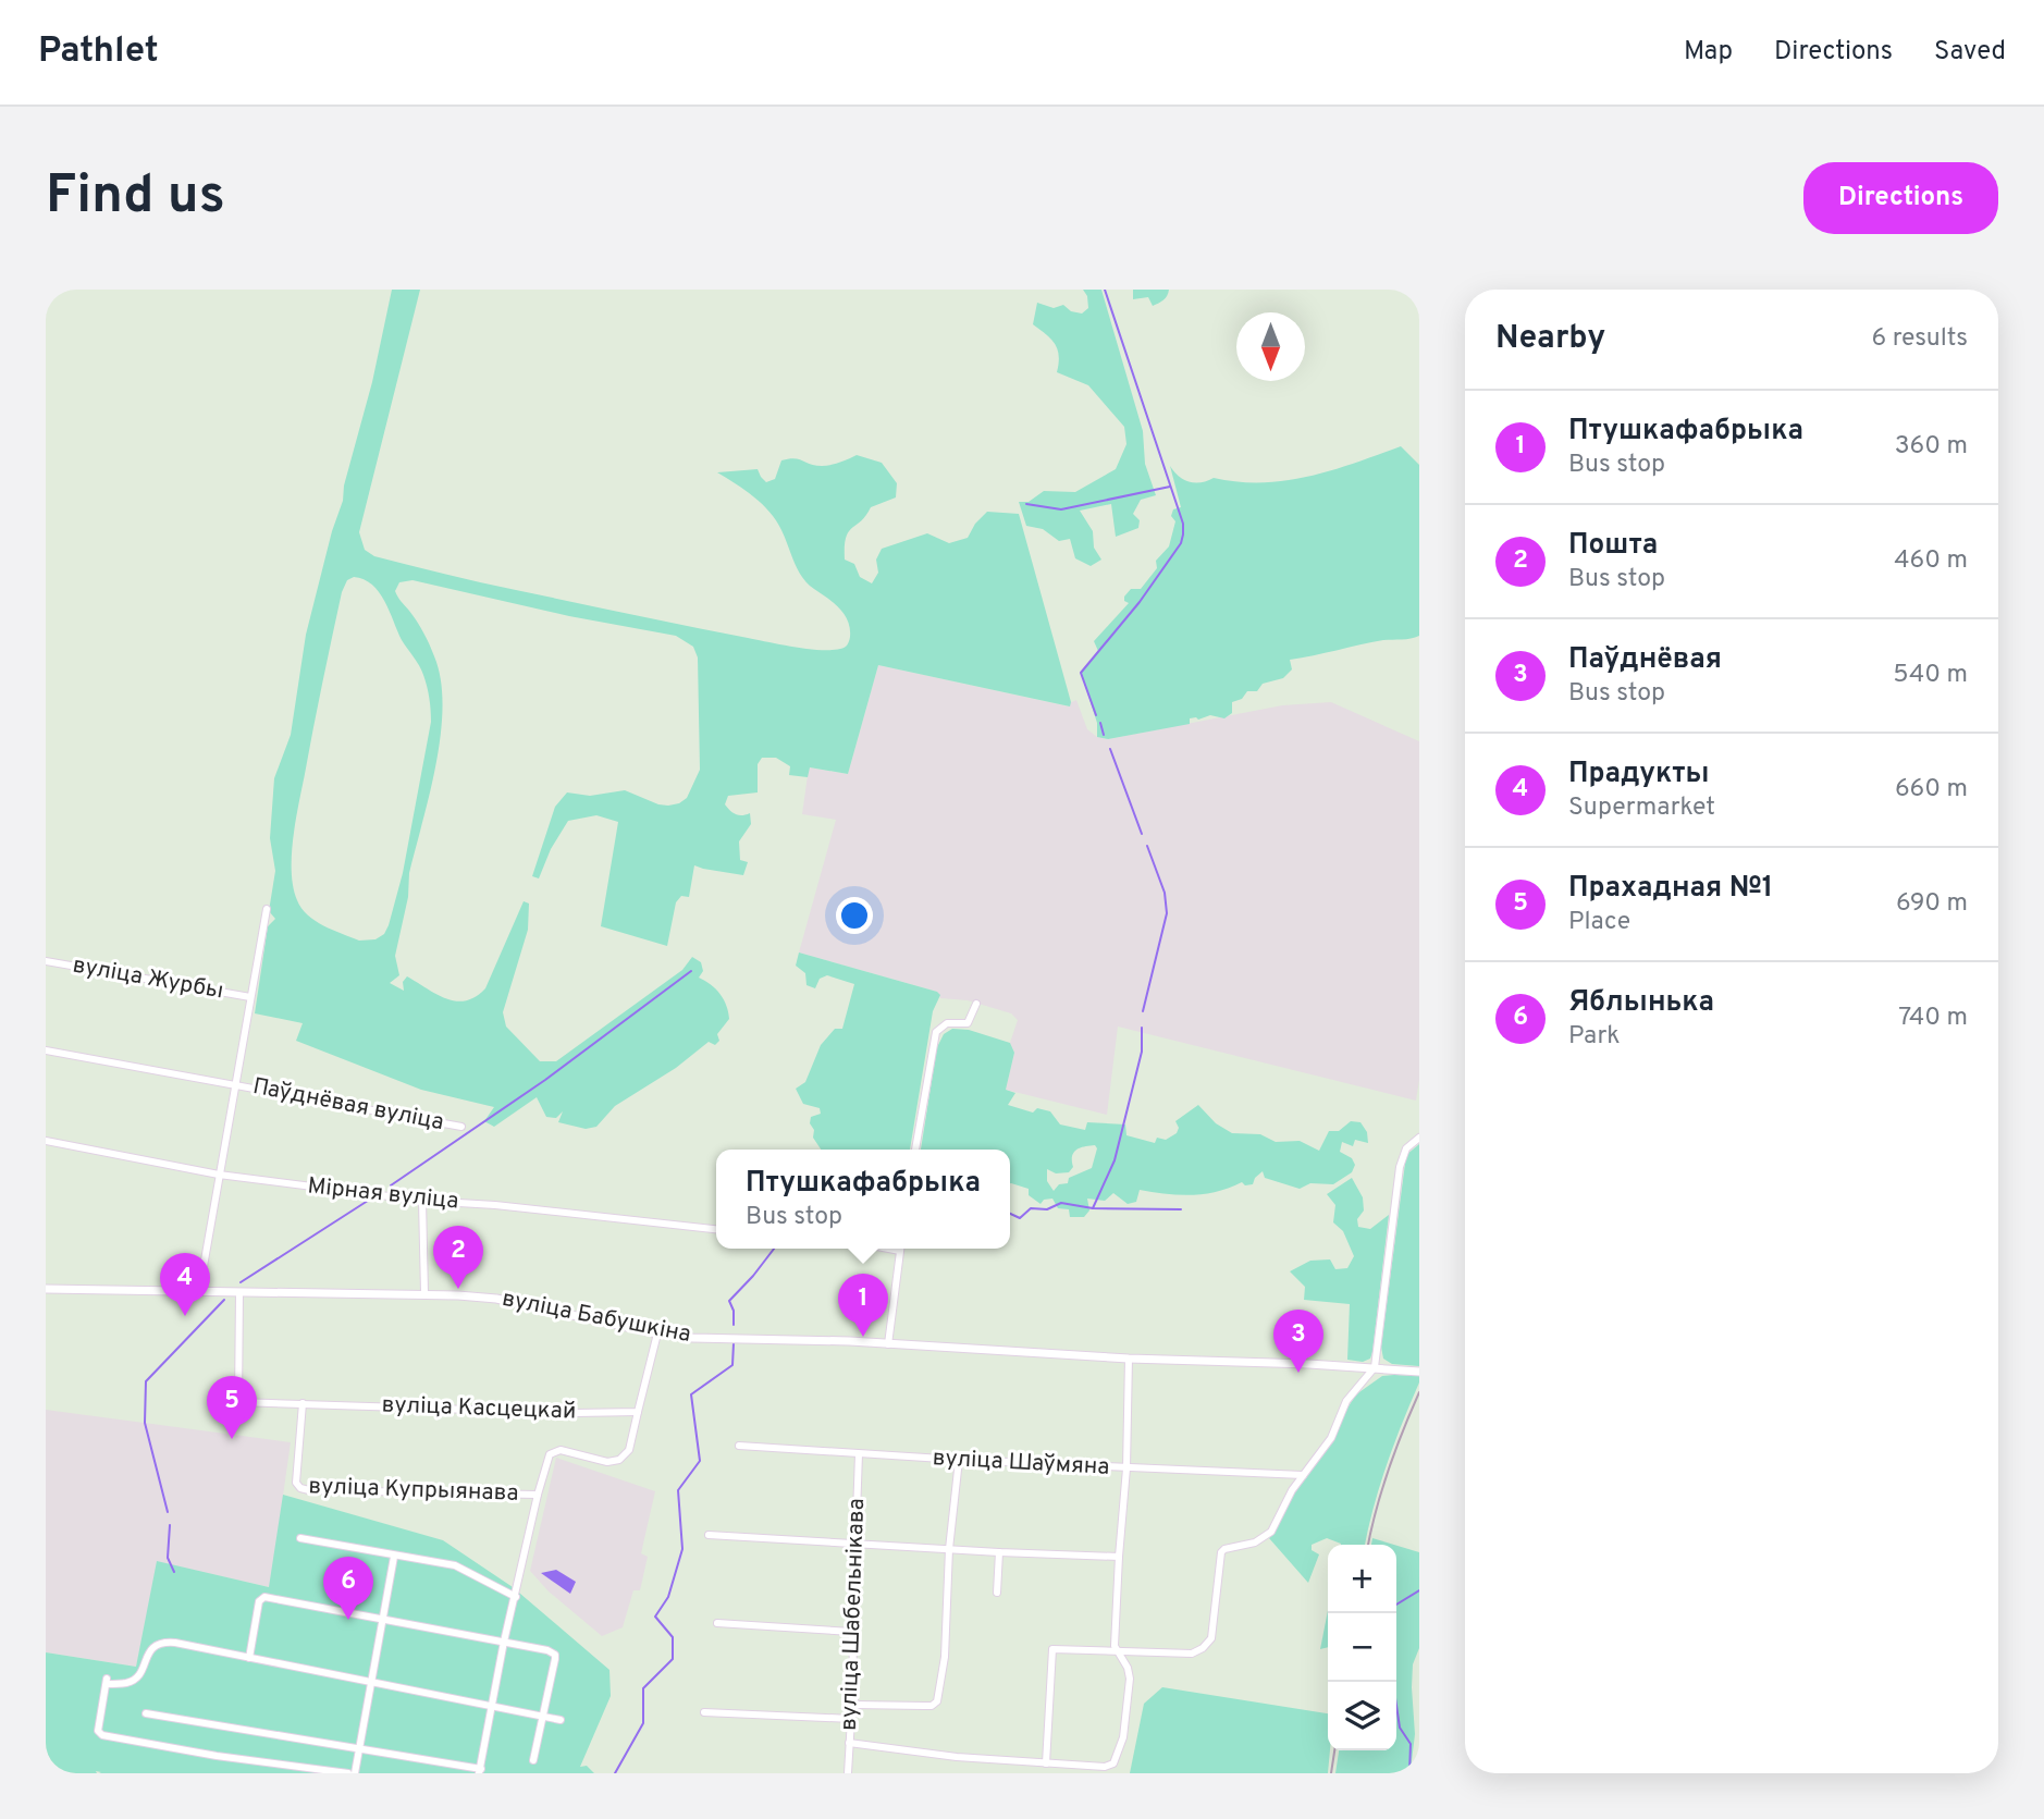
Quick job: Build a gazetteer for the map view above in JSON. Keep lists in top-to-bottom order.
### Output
{
  "streets": {
    "street": [
      "вуліца Журбы",
      "Паўднёвая вуліца",
      "Мірная вуліца",
      "вуліца Бабушкіна",
      "вуліца Касцецкай",
      "вуліца Шаўмяна",
      "вуліца Купрыянава",
      "вуліца Шабельнікава"
    ]
  },
  "crossings": [
    ["вуліца Бабушкіна", "вуліца Касцецкай"],
    ["вуліца Касцецкай", "вуліца Купрыянава"],
    ["вуліца Шаўмяна", "вуліца Шабельнікава"]
  ],
  "north": "bottom",
  "page": {
    "header": "Pathlet",
    "nav": ["Map", "Directions", "Saved"],
    "buttons": "Directions",
    "title": "Find us",
    "heading": ["Nearby", "6 results"],
    "list": [
      {
        "mark": "1",
        "name": "Птушкафабрыка",
        "note": "Bus stop",
        "value": "360 m"
      },
      {
        "mark": "2",
        "name": "Пошта",
        "note": "Bus stop",
        "value": "460 m"
      },
      {
        "mark": "3",
        "name": "Паўднёвая",
        "note": "Bus stop",
        "value": "540 m"
      },
      {
        "mark": "4",
        "name": "Прадукты",
        "note": "Supermarket",
        "value": "660 m"
      },
      {
        "mark": "5",
        "name": "Прахадная №1",
        "note": "Place",
        "value": "690 m"
      },
      {
        "mark": "6",
        "name": "Яблынька",
        "note": "Park",
        "value": "740 m"
      }
    ],
    "popup": ["Птушкафабрыка", "Bus stop"],
    "pins": [
      "2",
      "4",
      "1",
      "3",
      "5",
      "6"
    ],
    "map_buttons": ["+", "−"]
  }
}
